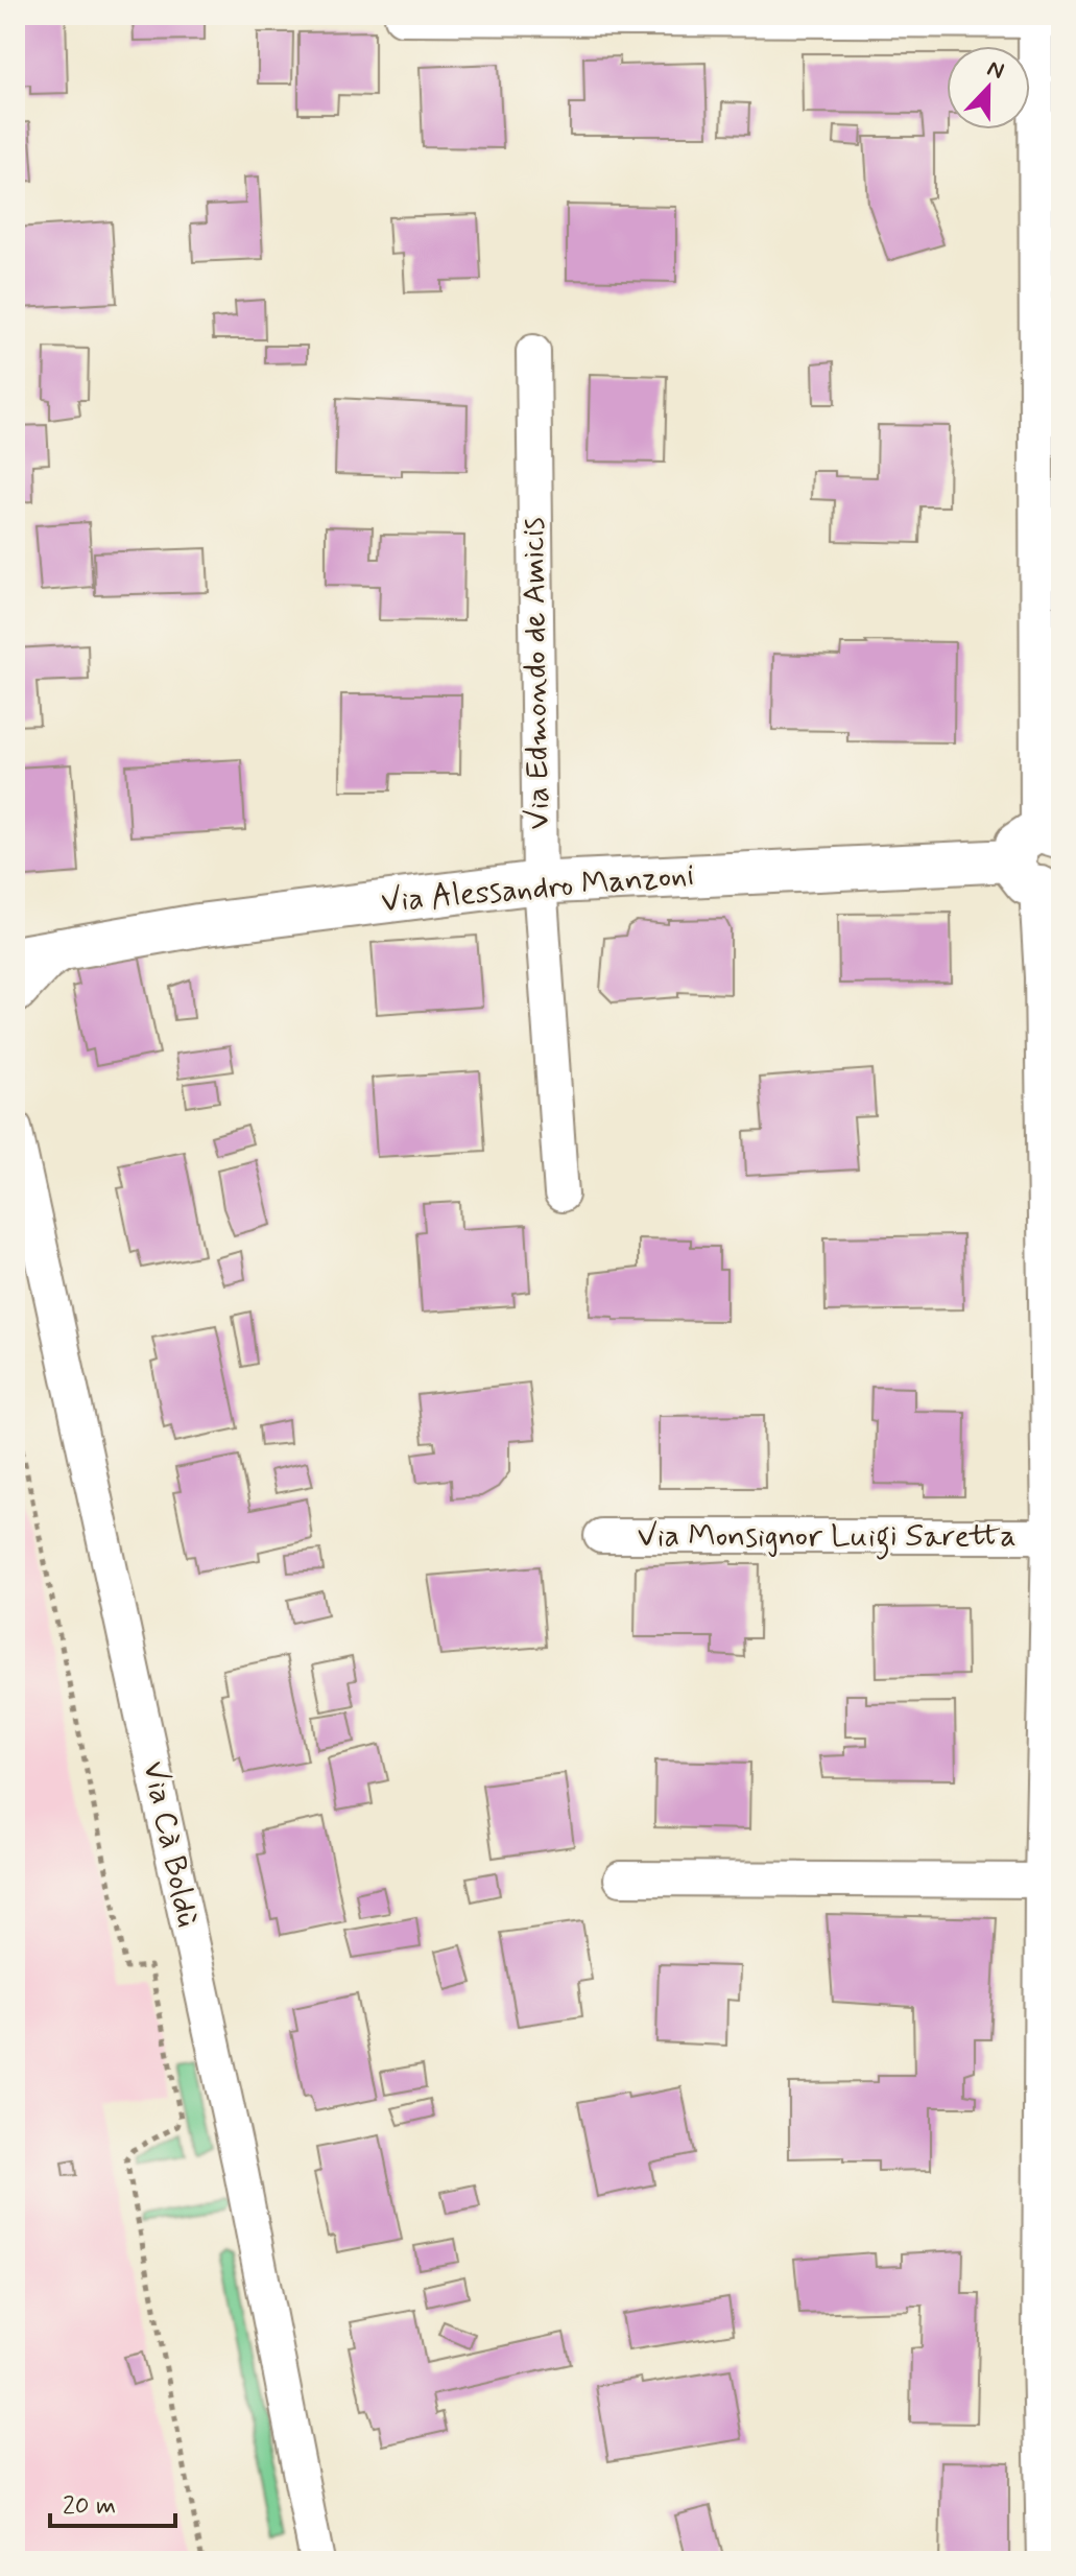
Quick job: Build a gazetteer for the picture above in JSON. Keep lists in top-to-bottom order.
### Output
{
  "streets": {
    "street": [
      "Via Edmondo de Amicis",
      "Via Alessandro Manzoni",
      "Via Monsignor Luigi Saretta",
      "Via Cà Boldù"
    ]
  },
  "crossings": [
    ["Via Edmondo de Amicis", "Via Alessandro Manzoni"],
    ["Via Alessandro Manzoni", "Via Monsignor Luigi Saretta"]
  ],
  "scale_bar": "20 m",
  "north": "top"
}
